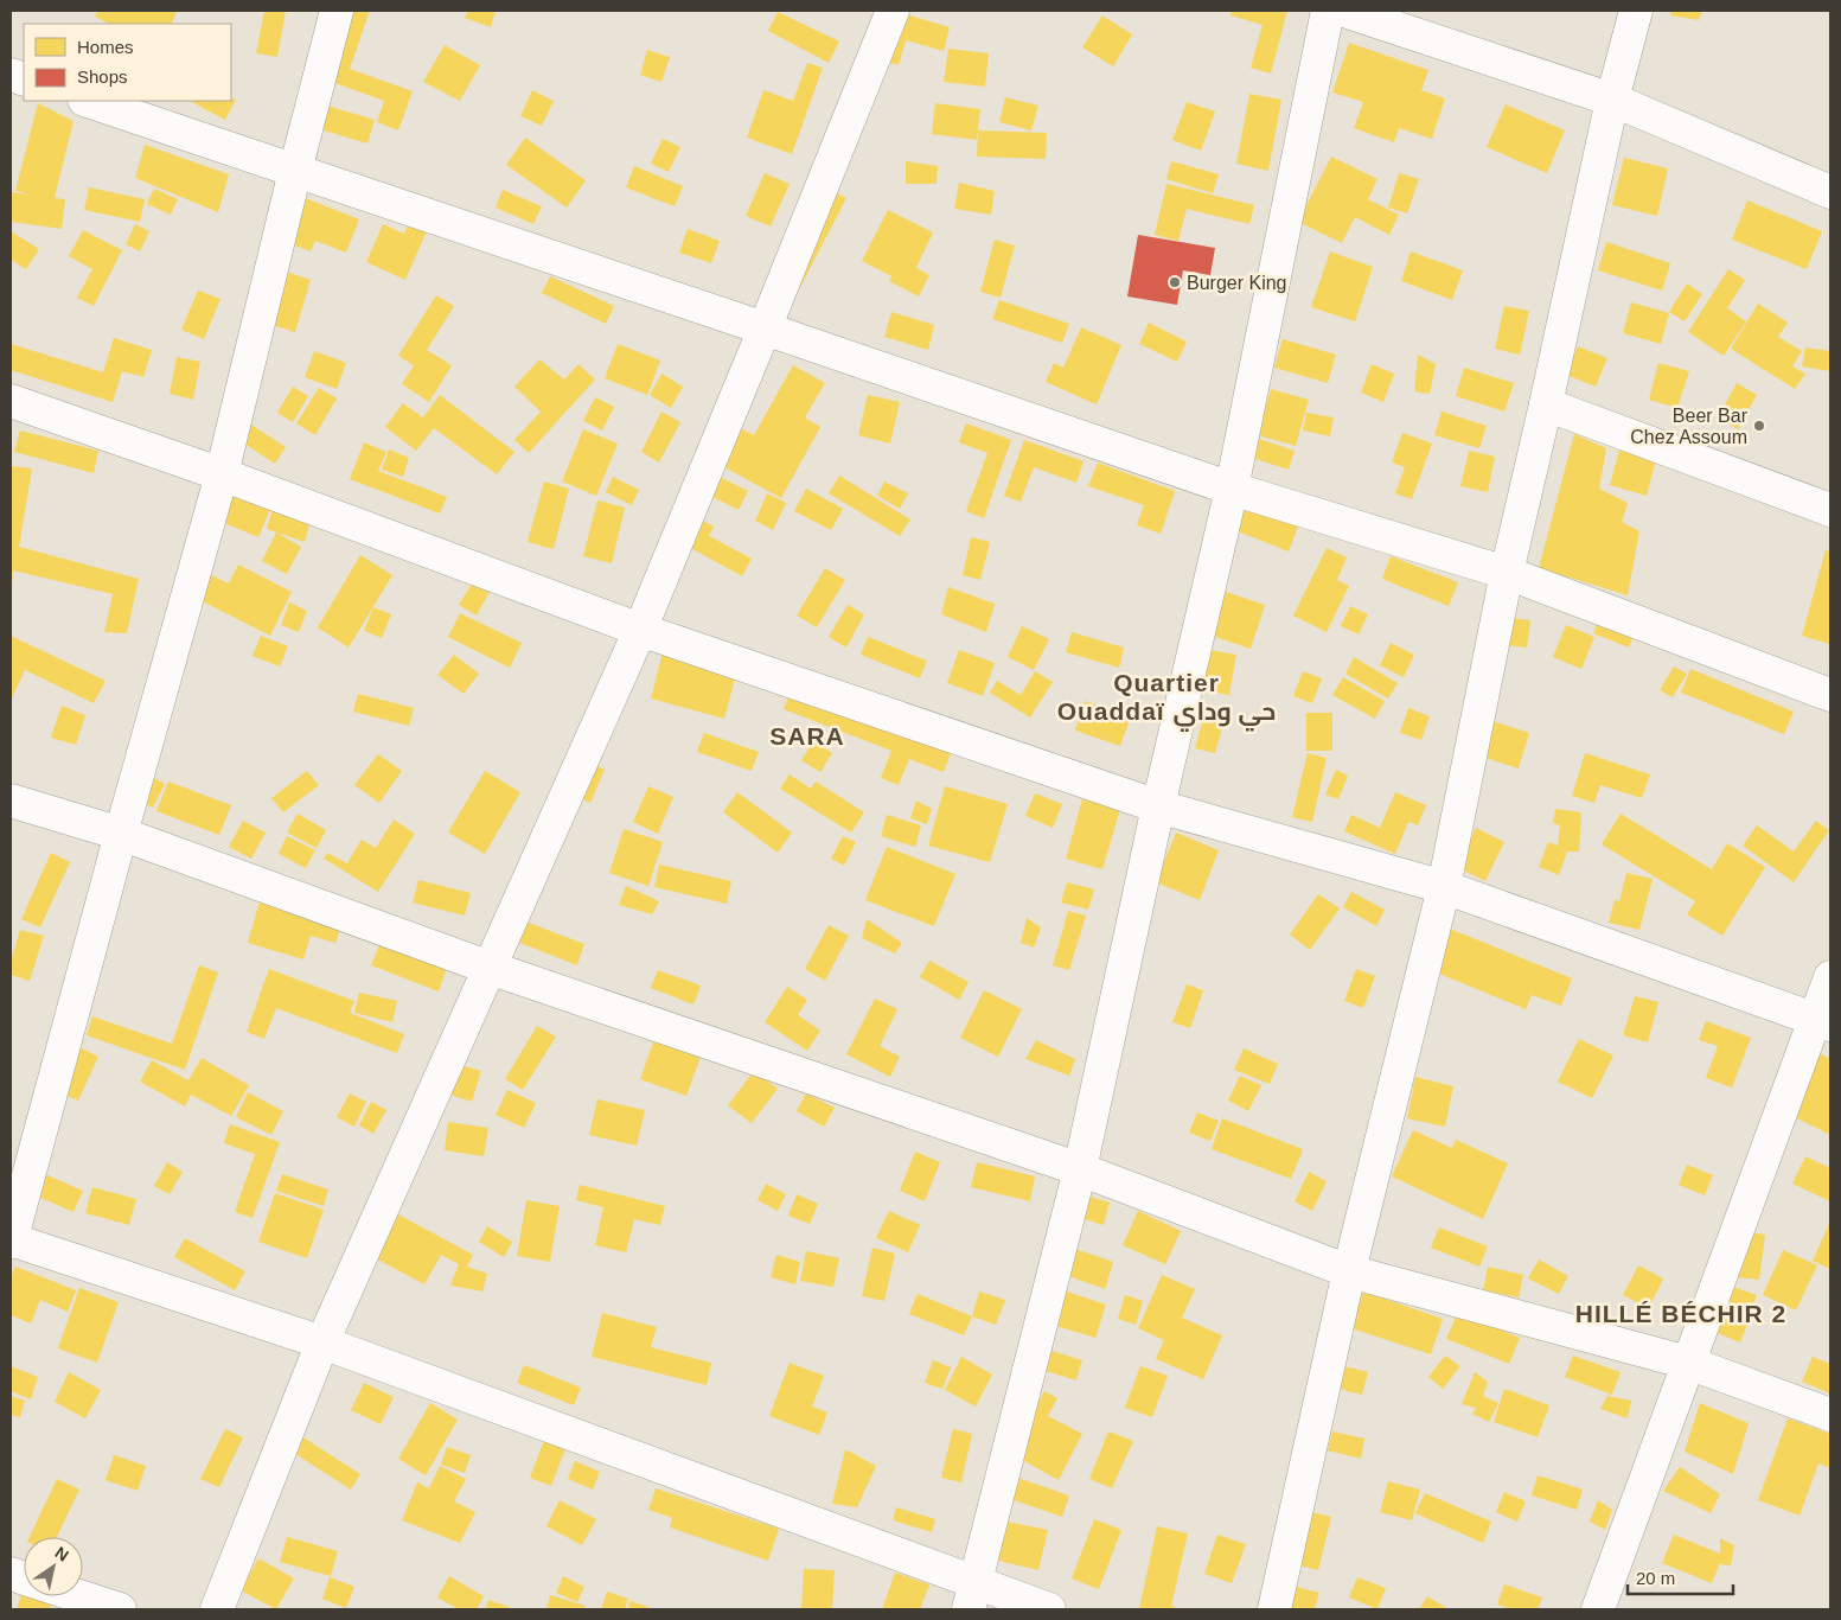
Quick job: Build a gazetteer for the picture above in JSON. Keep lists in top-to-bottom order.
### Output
{
  "districts": ["Quartier Ouaddaï حي وداي", "SARA", "HILLÉ BÉCHIR 2"],
  "places": ["Burger King", "Beer Bar Chez Assoum"],
  "legend": ["Homes", "Shops"],
  "scale_bar": "20 m",
  "north": "top right"
}
